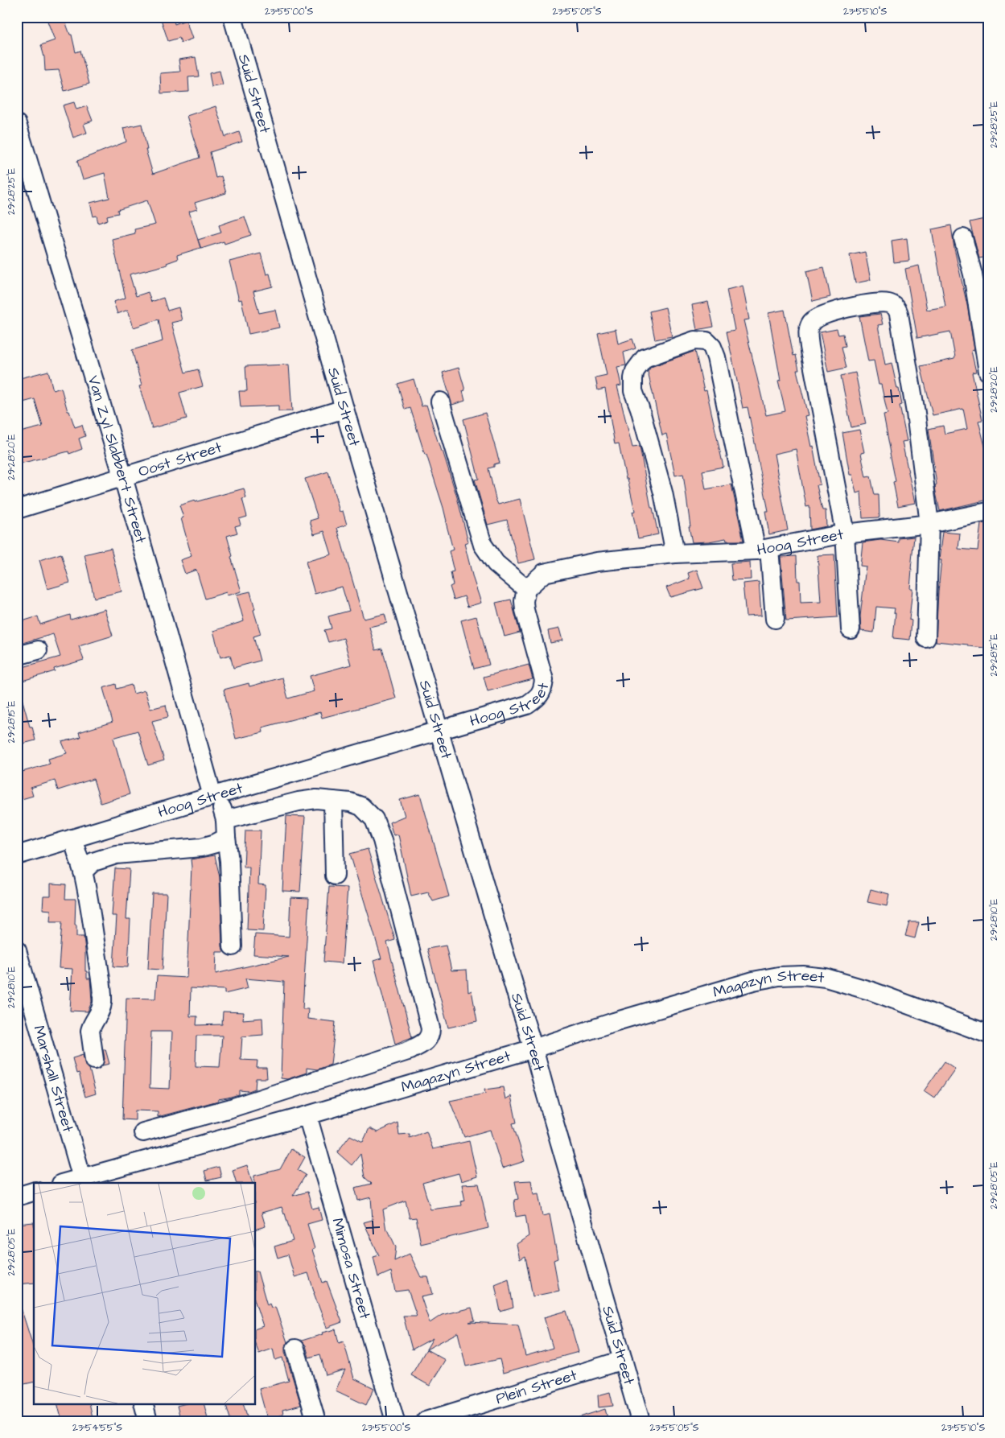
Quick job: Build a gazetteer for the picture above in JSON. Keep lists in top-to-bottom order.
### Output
{
  "streets": {
    "street": [
      "Suid Street",
      "Van Zyl Slabbert Street",
      "Oost Street",
      "Hoog Street",
      "Magazyn Street",
      "Marshall Street",
      "Mimosa Street",
      "Plein Street"
    ]
  },
  "crossings": [
    ["Suid Street", "Oost Street"],
    ["Suid Street", "Hoog Street"],
    ["Suid Street", "Magazyn Street"],
    ["Suid Street", "Plein Street"],
    ["Van Zyl Slabbert Street", "Oost Street"],
    ["Van Zyl Slabbert Street", "Hoog Street"],
    ["Magazyn Street", "Marshall Street"],
    ["Magazyn Street", "Mimosa Street"]
  ],
  "coordinates": [
    "23°55'00\"S",
    "23°55'05\"S",
    "23°55'10\"S",
    "29°28'25\"E",
    "29°28'20\"E",
    "29°28'15\"E",
    "29°28'10\"E",
    "29°28'05\"E",
    "23°54'55\"S"
  ]
}
